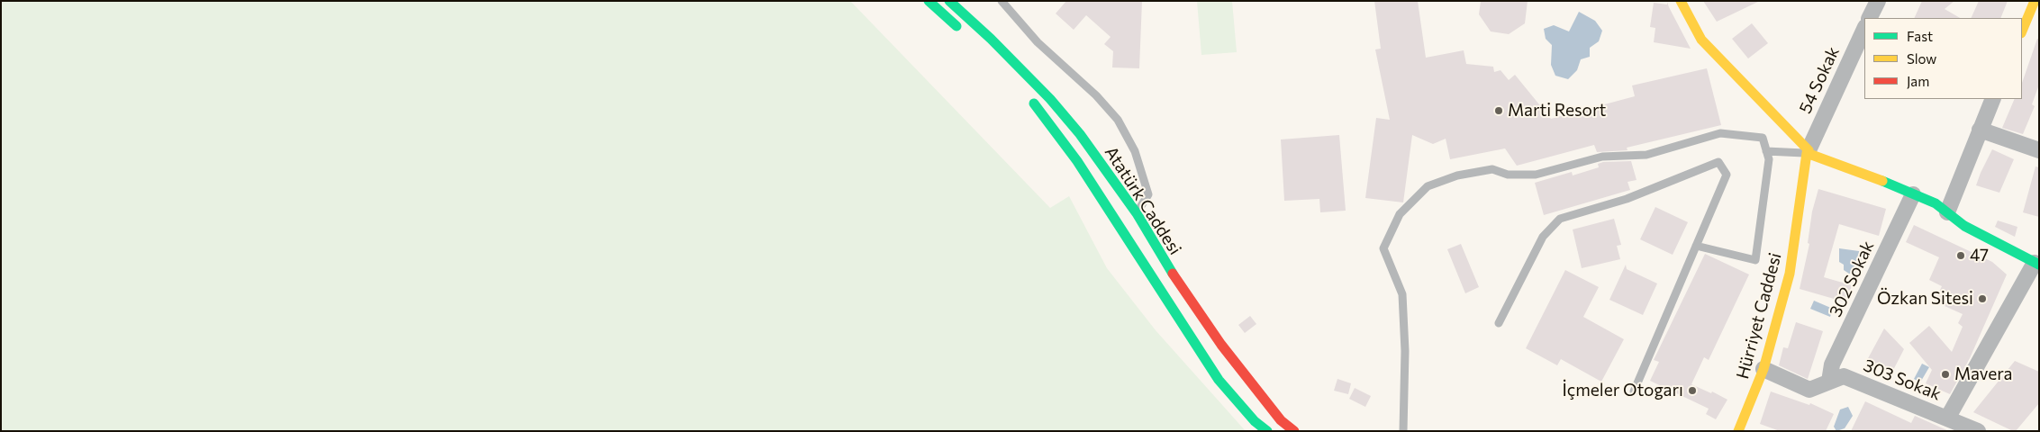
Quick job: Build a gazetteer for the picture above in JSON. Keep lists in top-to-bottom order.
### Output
{
  "streets": {
    "street": [
      "54 Sokak",
      "Atatürk Caddesi",
      "302 Sokak",
      "Hürriyet Caddesi",
      "303 Sokak"
    ]
  },
  "crossings": [
    ["54 Sokak", "Hürriyet Caddesi"],
    ["302 Sokak", "303 Sokak"],
    ["Hürriyet Caddesi", "303 Sokak"]
  ],
  "places": [
    "Marti Resort",
    "47",
    "Özkan Sitesi",
    "Mavera",
    "İçmeler Otogarı"
  ],
  "legend": ["Fast", "Slow", "Jam"]
}
